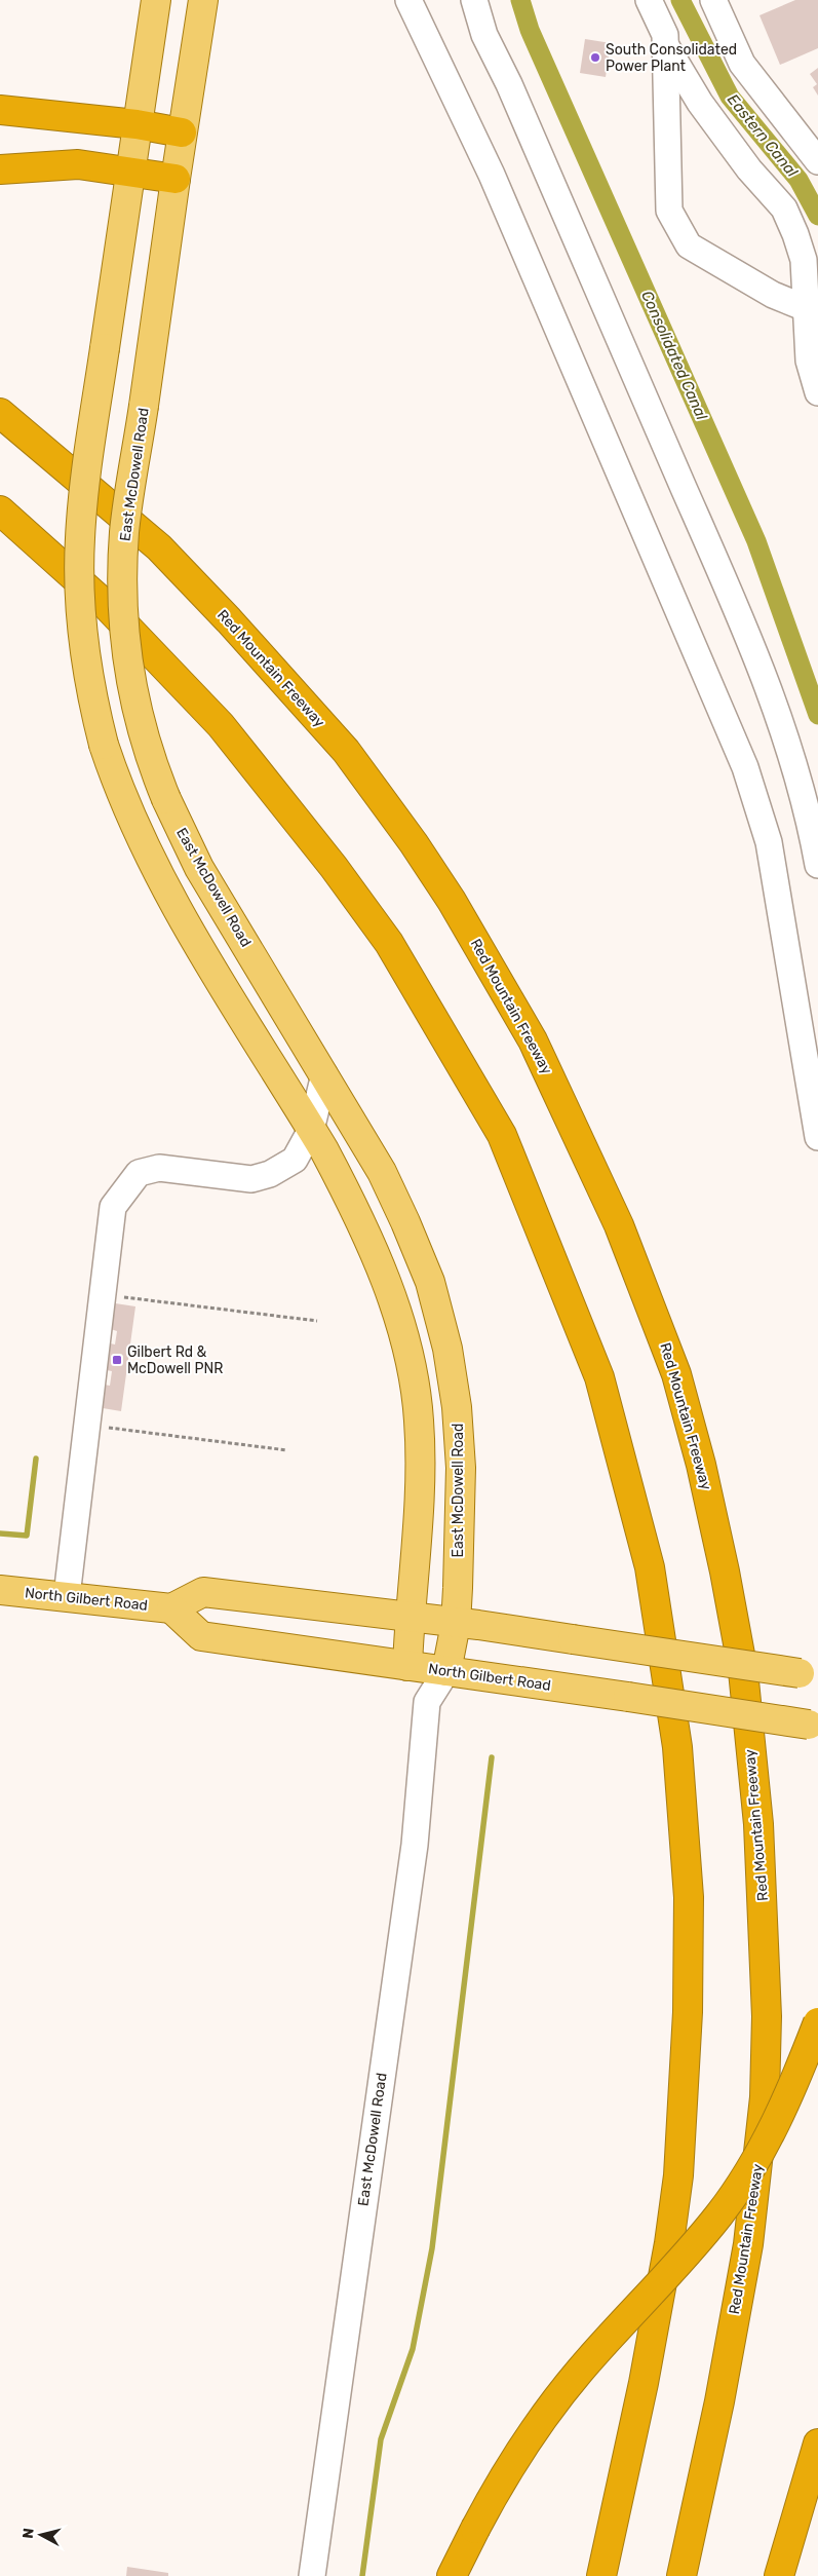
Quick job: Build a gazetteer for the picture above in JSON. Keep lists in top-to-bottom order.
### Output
{
  "streets": {
    "highway": ["Red Mountain Freeway"],
    "main road": ["East McDowell Road", "North Gilbert Road"]
  },
  "crossings": [
    ["East McDowell Road", "North Gilbert Road"]
  ],
  "water": ["Eastern Canal", "Consolidated Canal"],
  "places": {
    "other": ["South Consolidated Power Plant"],
    "transit": ["Gilbert Rd & McDowell PNR"]
  },
  "north": "left"
}
